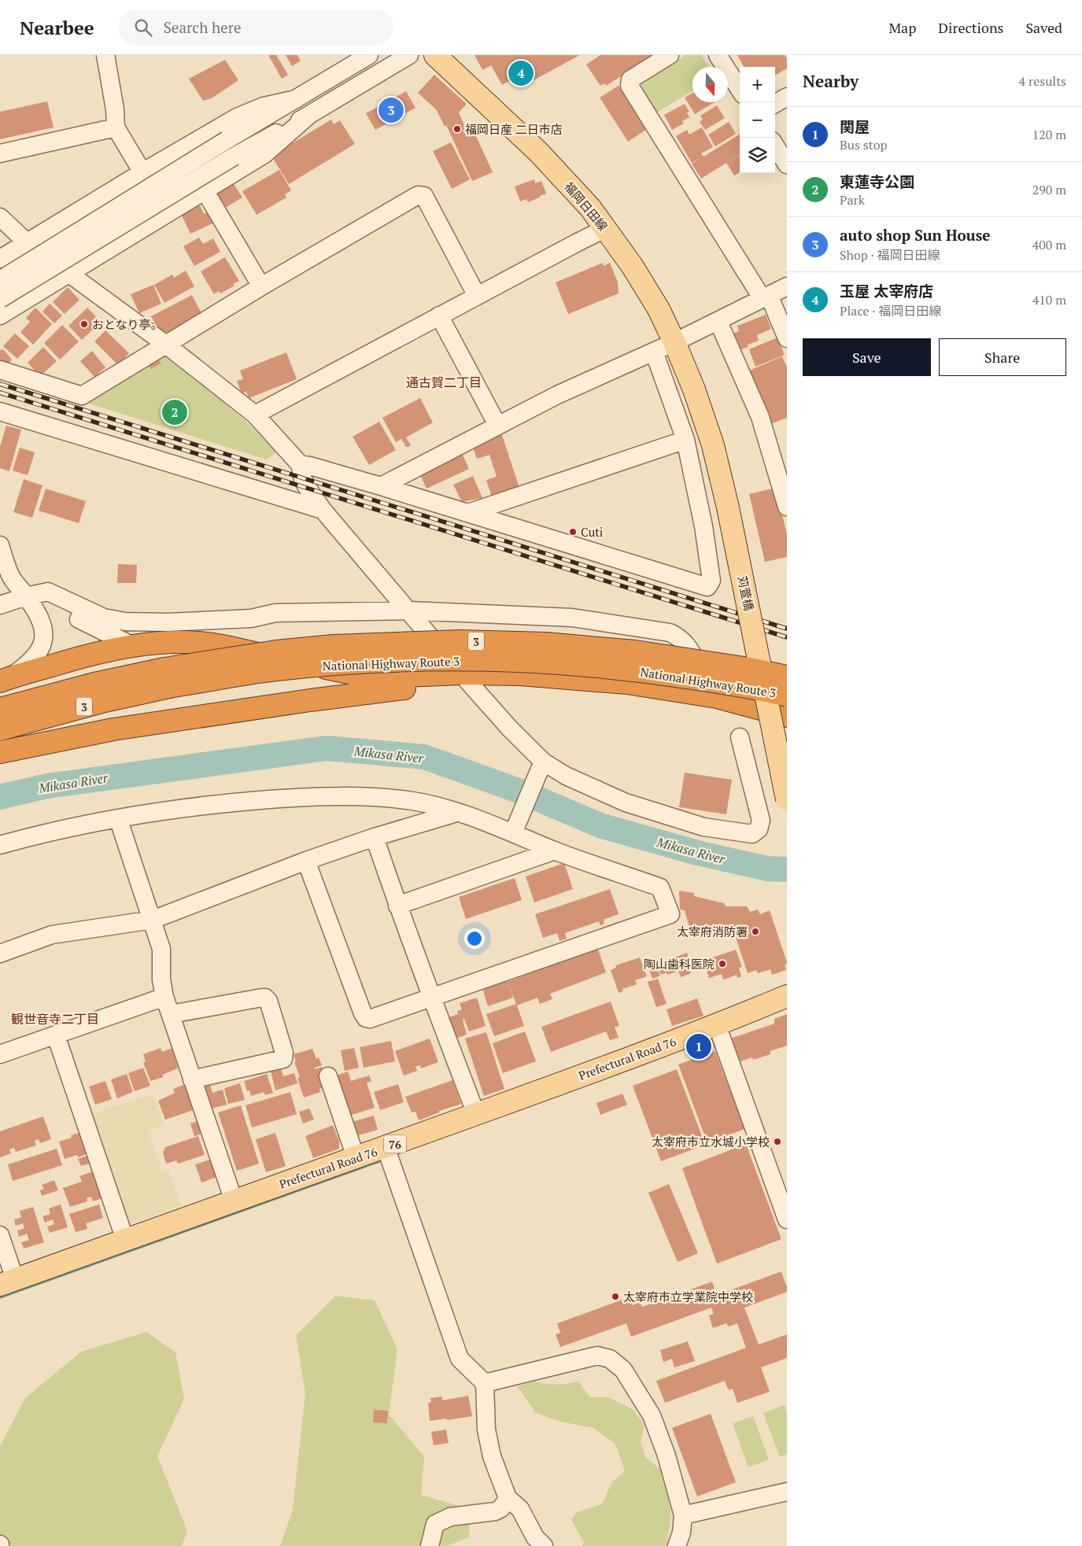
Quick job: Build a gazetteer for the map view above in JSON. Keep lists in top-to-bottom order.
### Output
{
  "streets": {
    "highway": ["3", "National Highway Route 3"],
    "main road": [
      "福岡日田線",
      "苅萱橋",
      "Prefectural Road 76",
      "76"
    ]
  },
  "crossings": [
    ["福岡日田線", "苅萱橋"]
  ],
  "districts": ["通古賀二丁目", "観世音寺二丁目"],
  "water": ["Mikasa River"],
  "places": [
    "福岡日産 二日市店",
    "おとなり亭。",
    "Cuti",
    "太宰府消防署",
    "陶山歯科医院",
    "太宰府市立水城小学校",
    "太宰府市立学業院中学校"
  ],
  "north": "bottom",
  "page": {
    "header": "Nearbee",
    "search": "Search here",
    "nav": ["Map", "Directions", "Saved"],
    "heading": ["Nearby", "4 results"],
    "pins": [
      "4",
      "3",
      "2",
      "1"
    ],
    "map_buttons": ["+", "−"],
    "list": [
      {
        "mark": "1",
        "name": "関屋",
        "note": "Bus stop",
        "value": "120 m"
      },
      {
        "mark": "2",
        "name": "東蓮寺公園",
        "note": "Park",
        "value": "290 m"
      },
      {
        "mark": "3",
        "name": "auto shop Sun House",
        "note": "Shop · 福岡日田線",
        "value": "400 m"
      },
      {
        "mark": "4",
        "name": "玉屋 太宰府店",
        "note": "Place · 福岡日田線",
        "value": "410 m"
      }
    ],
    "buttons": ["Save", "Share"]
  }
}
